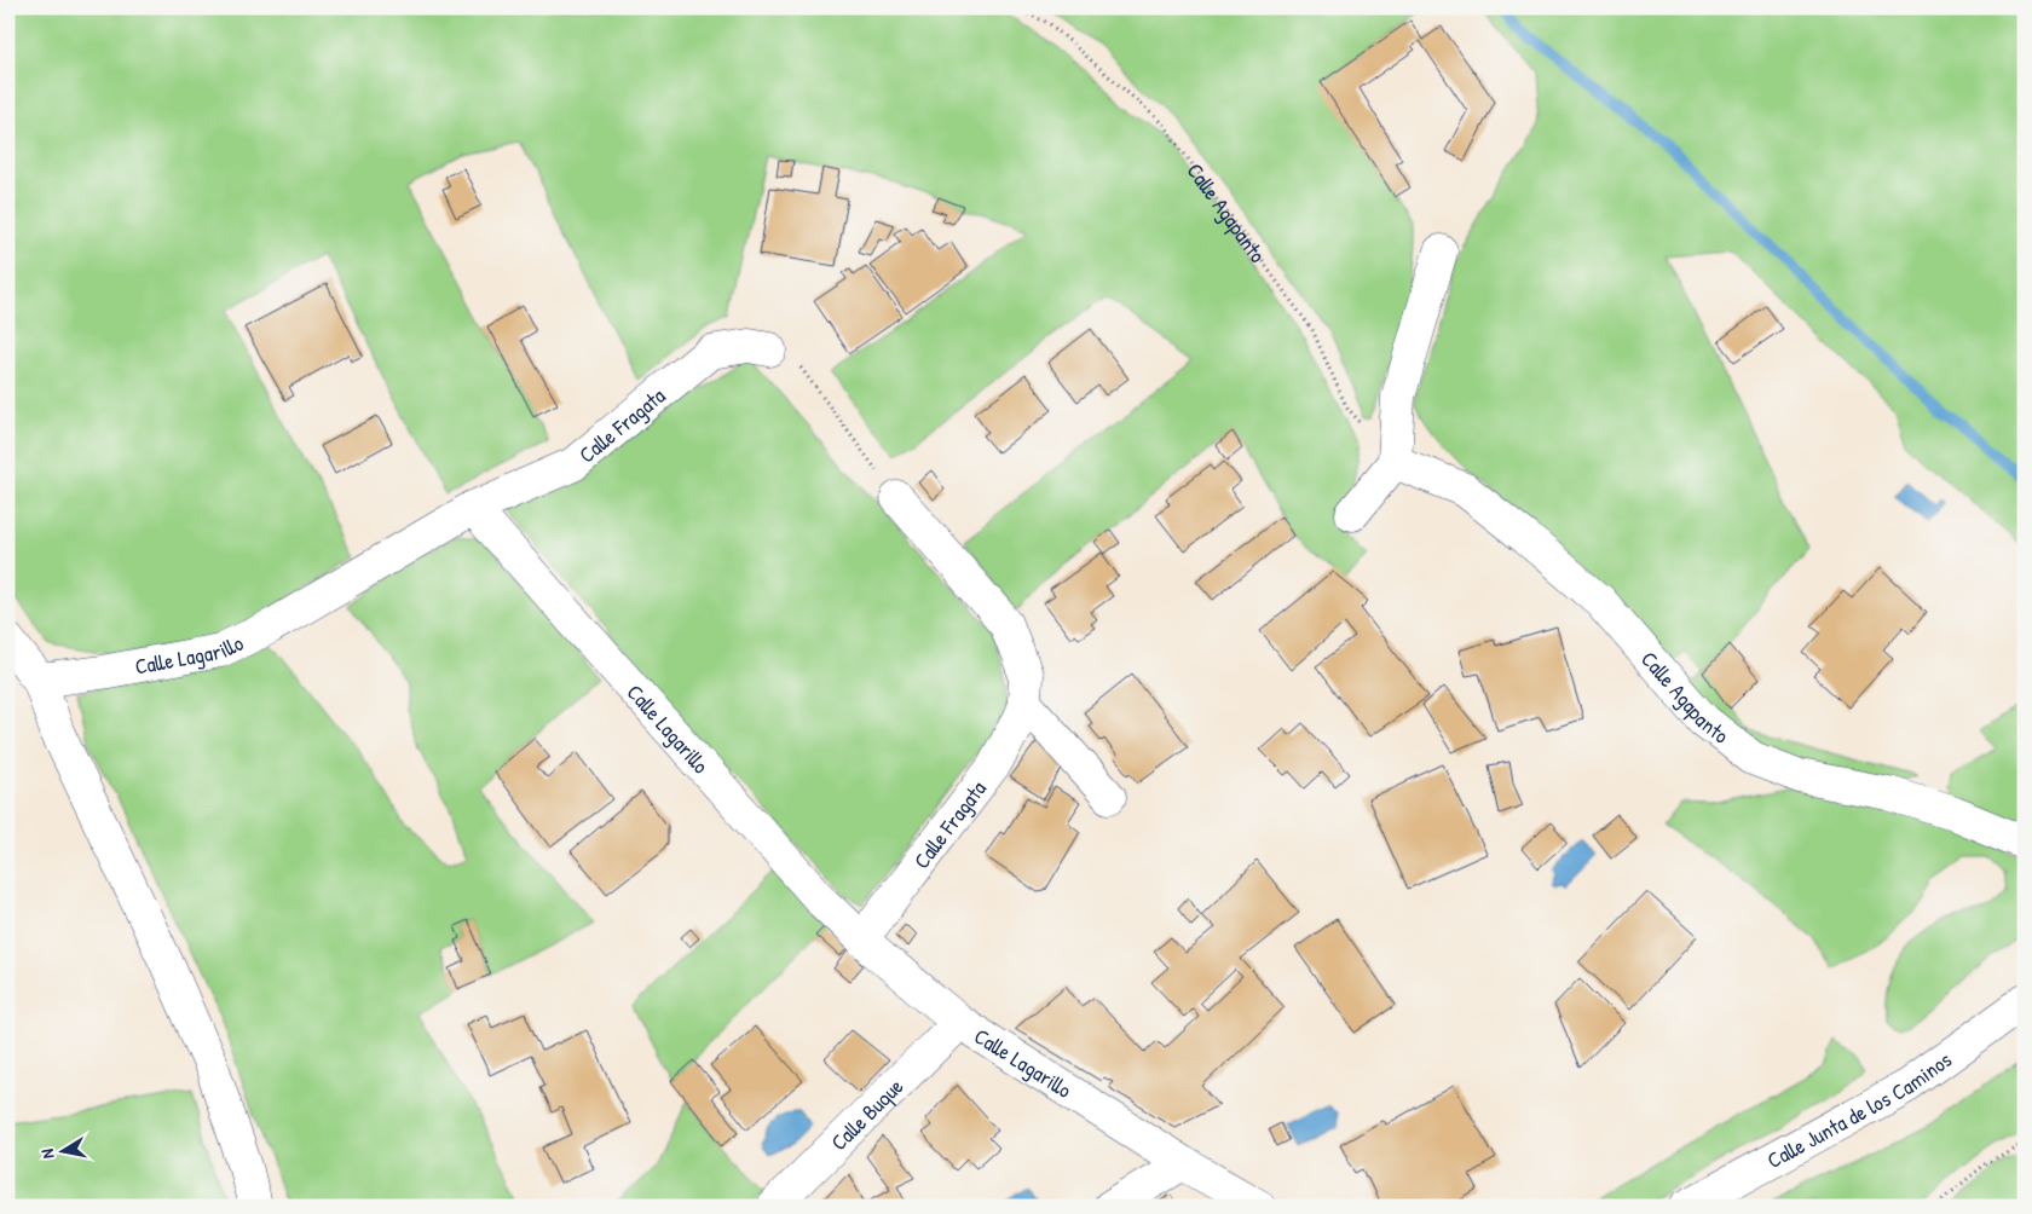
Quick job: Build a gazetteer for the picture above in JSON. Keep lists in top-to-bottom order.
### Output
{
  "streets": {
    "street": [
      "Calle Agapanto",
      "Calle Fragata",
      "Calle Lagarillo",
      "Calle Junta de los Caminos",
      "Calle Buque"
    ]
  },
  "crossings": [
    ["Calle Fragata", "Calle Lagarillo"],
    ["Calle Lagarillo", "Calle Buque"]
  ],
  "north": "left"
}
